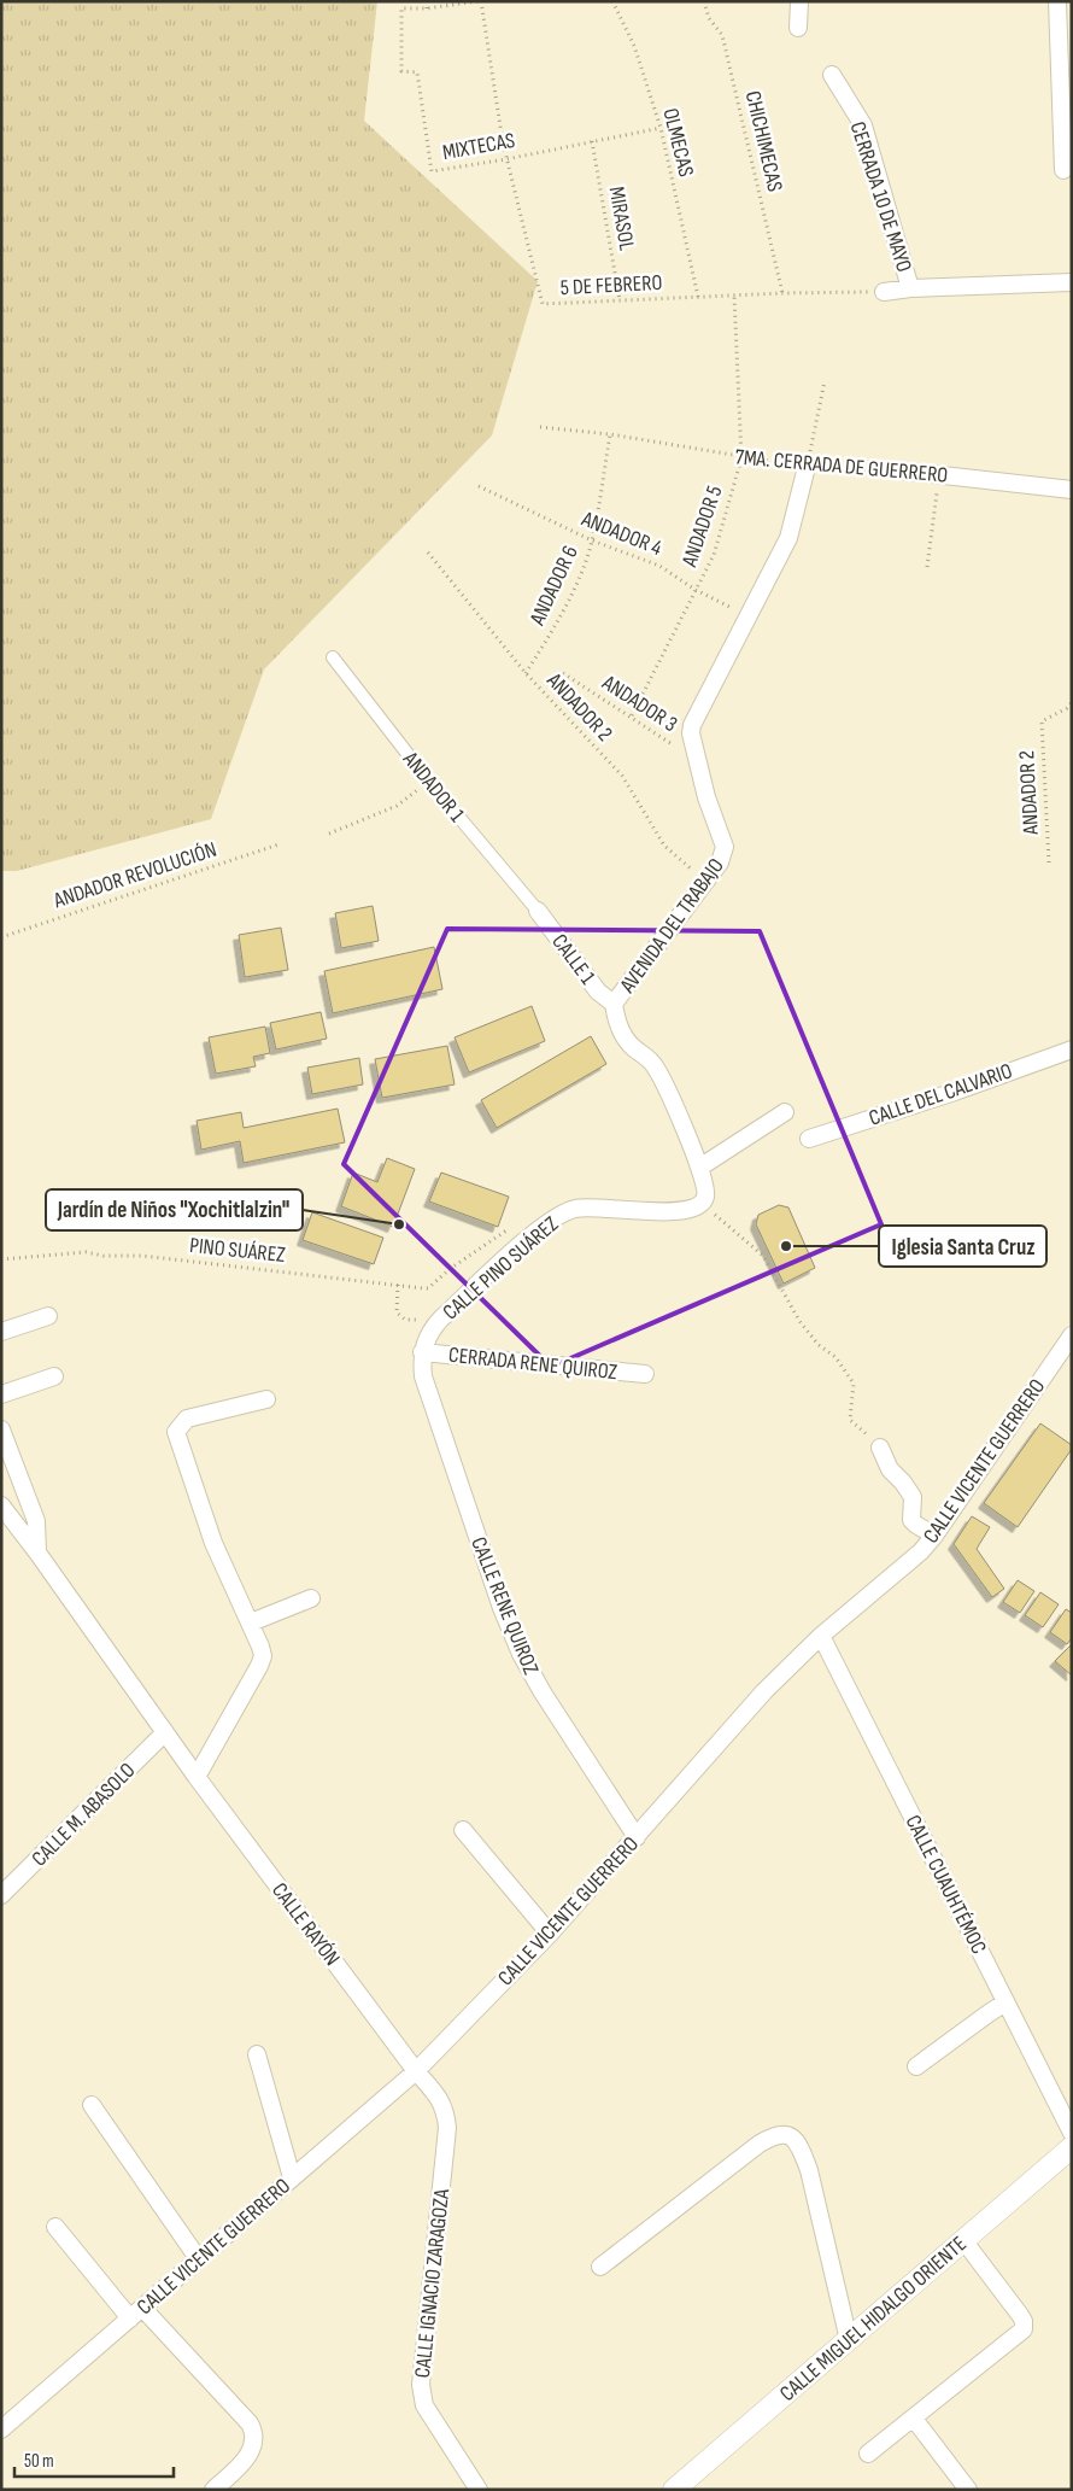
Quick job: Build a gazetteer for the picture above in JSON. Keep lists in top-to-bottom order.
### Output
{
  "streets": {
    "street": [
      "CERRADA 10 DE MAYO",
      "7MA. CERRADA DE GUERRERO",
      "ANDADOR 1",
      "AVENIDA DEL TRABAJO",
      "CALLE 1",
      "CALLE DEL CALVARIO",
      "CALLE PINO SUÁREZ",
      "CERRADA RENE QUIROZ",
      "CALLE VICENTE GUERRERO",
      "CALLE RENE QUIROZ",
      "CALLE M. ABASOLO",
      "CALLE CUAUHTÉMOC",
      "CALLE RAYÓN",
      "CALLE IGNACIO ZARAGOZA",
      "CALLE MIGUEL HIDALGO ORIENTE"
    ],
    "path": [
      "CHICHIMECAS",
      "OLMECAS",
      "MIXTECAS",
      "MIRASOL",
      "5 DE FEBRERO",
      "ANDADOR 5",
      "ANDADOR 4",
      "ANDADOR 6",
      "ANDADOR 3",
      "ANDADOR 2",
      "ANDADOR REVOLUCIÓN",
      "PINO SUÁREZ"
    ]
  },
  "crossings": [
    ["CHICHIMECAS", "5 DE FEBRERO"],
    ["OLMECAS", "MIXTECAS"],
    ["OLMECAS", "5 DE FEBRERO"],
    ["MIXTECAS", "MIRASOL"],
    ["MIXTECAS", "5 DE FEBRERO"],
    ["MIRASOL", "5 DE FEBRERO"],
    ["5 DE FEBRERO", "ANDADOR 5"],
    ["7MA. CERRADA DE GUERRERO", "ANDADOR 5"],
    ["7MA. CERRADA DE GUERRERO", "ANDADOR 6"],
    ["7MA. CERRADA DE GUERRERO", "AVENIDA DEL TRABAJO"],
    ["ANDADOR 5", "ANDADOR 4"],
    ["ANDADOR 5", "ANDADOR 3"],
    ["ANDADOR 4", "ANDADOR 6"],
    ["ANDADOR 4", "AVENIDA DEL TRABAJO"],
    ["ANDADOR 6", "ANDADOR 2"],
    ["ANDADOR 3", "AVENIDA DEL TRABAJO"],
    ["ANDADOR 2", "AVENIDA DEL TRABAJO"],
    ["ANDADOR 1", "CALLE 1"],
    ["AVENIDA DEL TRABAJO", "CALLE 1"],
    ["AVENIDA DEL TRABAJO", "CALLE PINO SUÁREZ"],
    ["CALLE PINO SUÁREZ", "CERRADA RENE QUIROZ"],
    ["CALLE PINO SUÁREZ", "CALLE RENE QUIROZ"],
    ["CERRADA RENE QUIROZ", "CALLE RENE QUIROZ"],
    ["CALLE VICENTE GUERRERO", "CALLE RENE QUIROZ"],
    ["CALLE VICENTE GUERRERO", "CALLE CUAUHTÉMOC"],
    ["CALLE VICENTE GUERRERO", "CALLE RAYÓN"],
    ["CALLE VICENTE GUERRERO", "CALLE IGNACIO ZARAGOZA"],
    ["CALLE M. ABASOLO", "CALLE RAYÓN"],
    ["CALLE RAYÓN", "CALLE IGNACIO ZARAGOZA"]
  ],
  "places": ["Jardín de Niños \"Xochitlalzin\"", "Iglesia Santa Cruz"],
  "scale_bar": "50 m"
}
